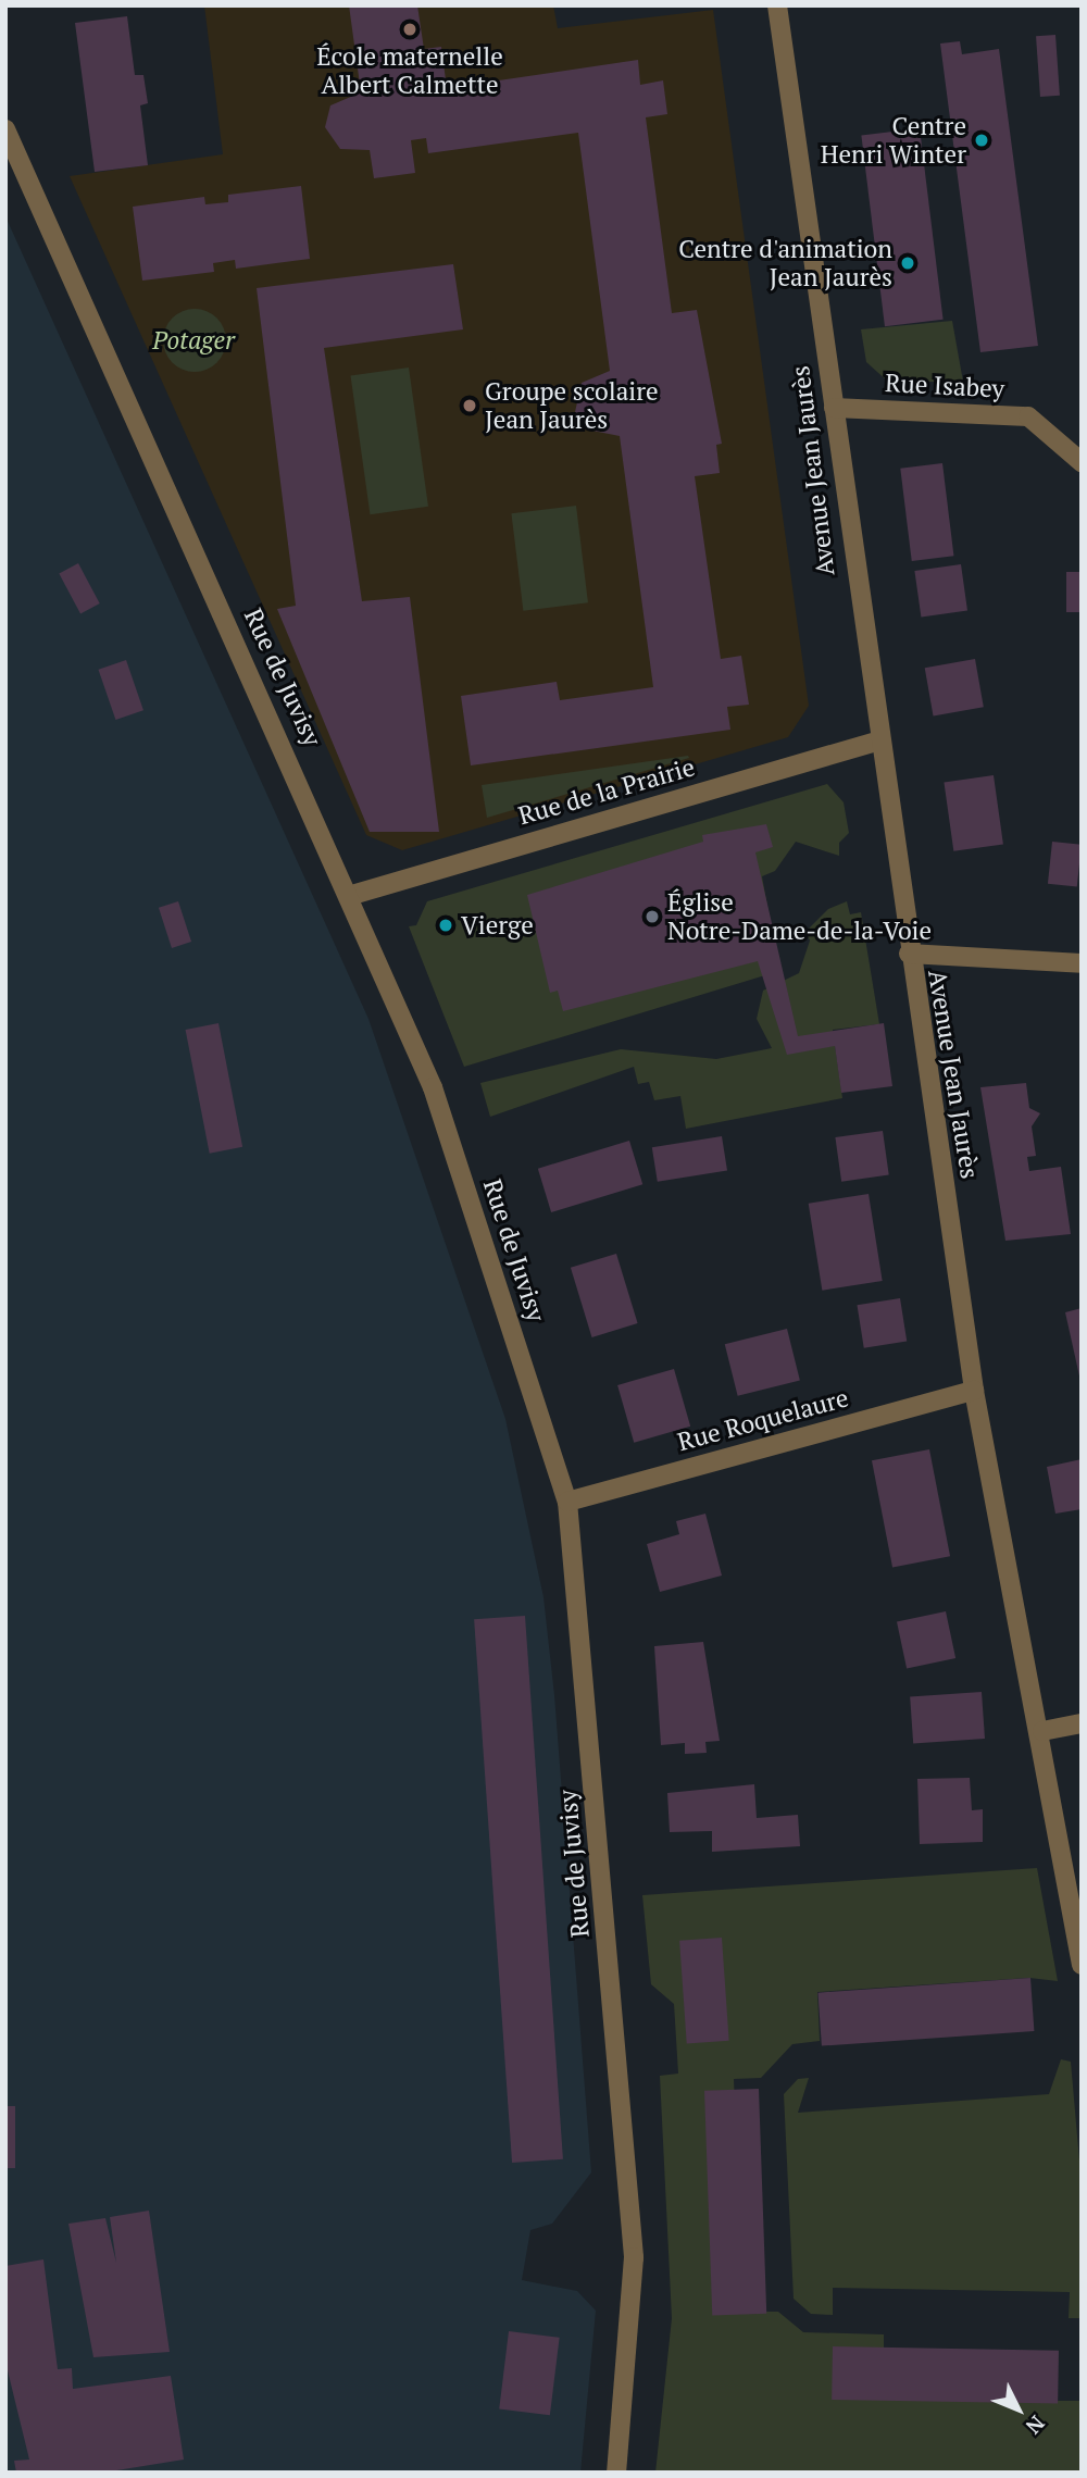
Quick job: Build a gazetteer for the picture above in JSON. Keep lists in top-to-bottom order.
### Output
{
  "streets": {
    "street": [
      "Rue Isabey",
      "Avenue Jean Jaurès",
      "Rue de Juvisy",
      "Rue de la Prairie",
      "Rue Roquelaure"
    ]
  },
  "crossings": [
    ["Rue Isabey", "Avenue Jean Jaurès"],
    ["Avenue Jean Jaurès", "Rue de la Prairie"],
    ["Avenue Jean Jaurès", "Rue Roquelaure"],
    ["Rue de Juvisy", "Rue de la Prairie"],
    ["Rue de Juvisy", "Rue Roquelaure"]
  ],
  "parks": ["Potager"],
  "places": [
    "École maternelle Albert Calmette",
    "Centre Henri Winter",
    "Centre d'animation Jean Jaurès",
    "Groupe scolaire Jean Jaurès",
    "Église Notre-Dame-de-la-Voie",
    "Vierge"
  ],
  "north": "bottom right"
}
